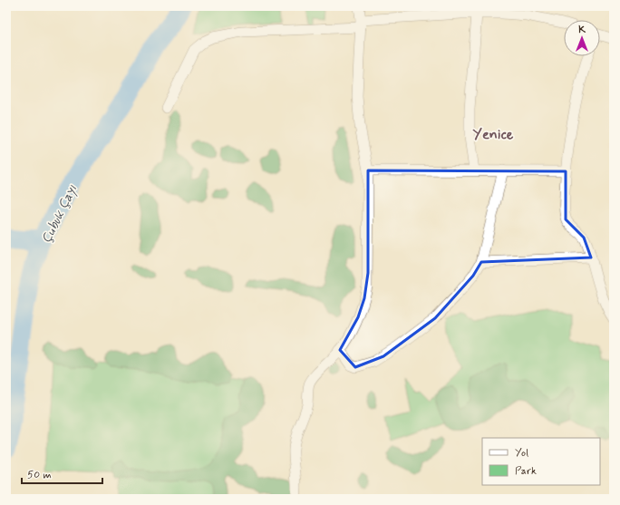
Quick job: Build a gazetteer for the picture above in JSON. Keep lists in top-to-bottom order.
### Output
{
  "districts": ["Yenice"],
  "water": ["Çubuk Çayı"],
  "legend": ["Yol", "Park"],
  "scale_bar": "50 m",
  "north": "top"
}
